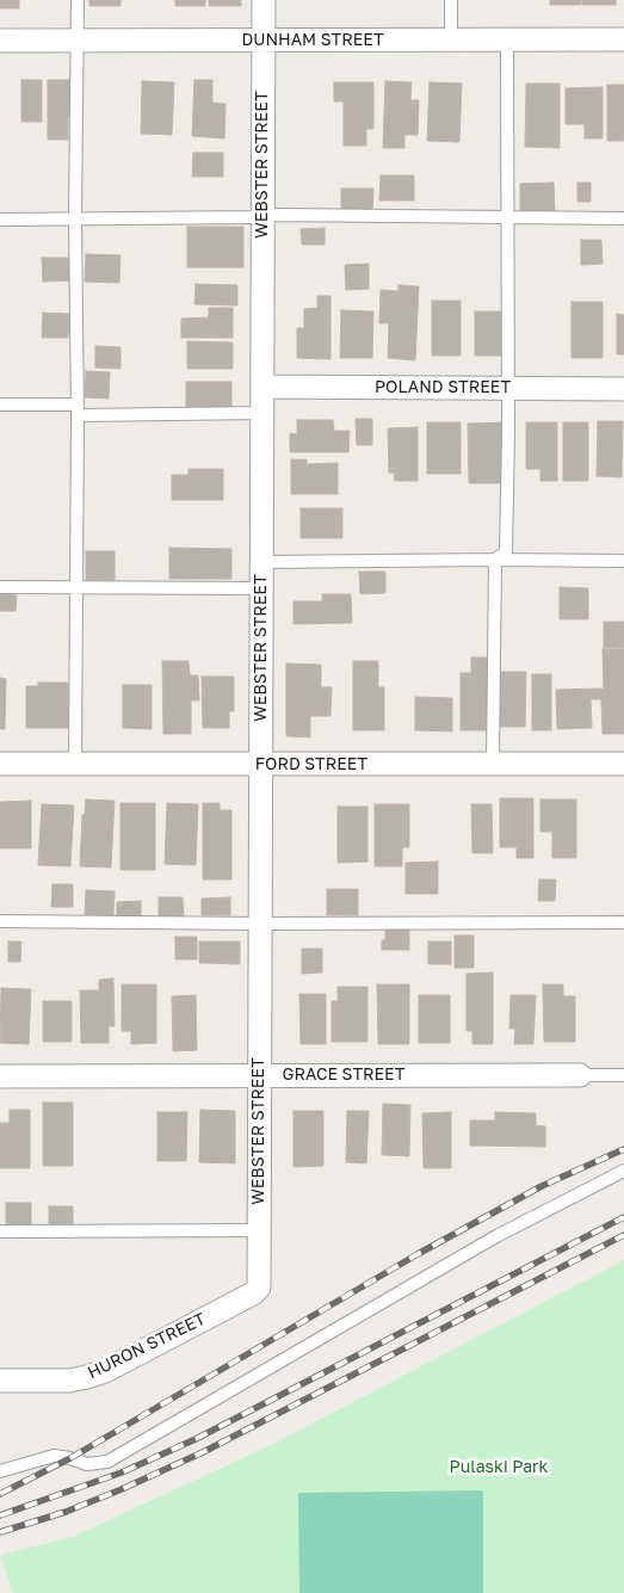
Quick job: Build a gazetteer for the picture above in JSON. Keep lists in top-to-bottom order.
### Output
{
  "streets": {
    "street": [
      "DUNHAM STREET",
      "WEBSTER STREET",
      "POLAND STREET",
      "FORD STREET",
      "GRACE STREET",
      "HURON STREET"
    ]
  },
  "crossings": [
    ["DUNHAM STREET", "WEBSTER STREET"],
    ["WEBSTER STREET", "POLAND STREET"],
    ["WEBSTER STREET", "FORD STREET"],
    ["WEBSTER STREET", "GRACE STREET"],
    ["WEBSTER STREET", "HURON STREET"]
  ],
  "parks": ["Pulaski Park"]
}
